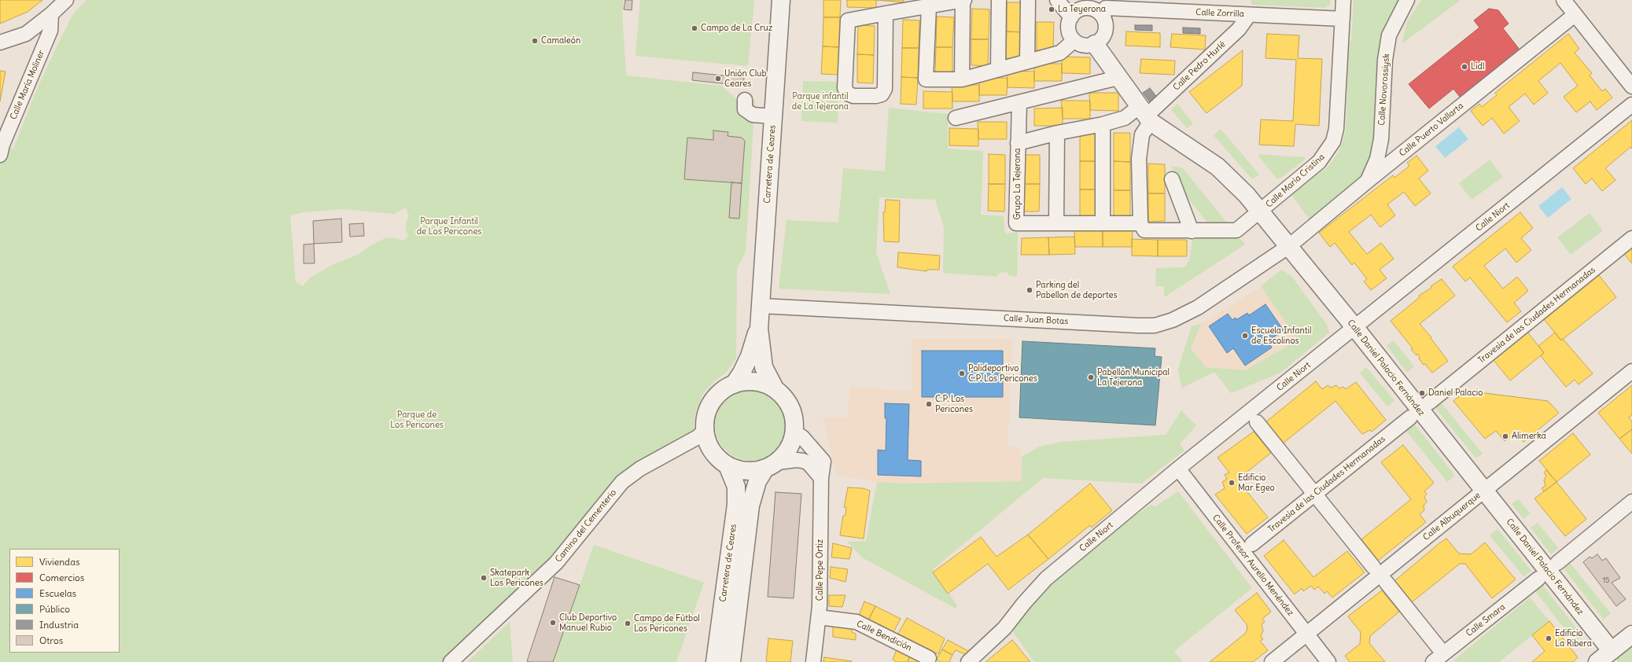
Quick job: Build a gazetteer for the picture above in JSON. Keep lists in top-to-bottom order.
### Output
{
  "streets": {
    "main road": ["Carretera de Ceares", "Calle Daniel Palacio Fernández"],
    "street": [
      "Calle Zorrilla",
      "Calle Pedro Hurlé",
      "Calle María Moliner",
      "Calle Novorossiysk",
      "Calle Puerto Vallarta",
      "Calle María Cristina",
      "Grupo La Tejerona",
      "Calle Niort",
      "Travesía de las Ciudades Hermanadas",
      "Calle Juan Botas",
      "Calle Albuquerque",
      "Camino del Cementerio",
      "Calle Profesor Aurelio Menéndez",
      "Calle Pepe Ortiz",
      "Calle Smara",
      "Calle Bendición"
    ]
  },
  "crossings": [
    ["Calle Zorrilla", "Calle Pedro Hurlé"],
    ["Calle Zorrilla", "Calle María Cristina"],
    ["Calle Zorrilla", "Calle Daniel Palacio Fernández"],
    ["Calle Pedro Hurlé", "Grupo La Tejerona"],
    ["Calle Pedro Hurlé", "Calle Daniel Palacio Fernández"],
    ["Calle Novorossiysk", "Calle Puerto Vallarta"],
    ["Calle Puerto Vallarta", "Calle Juan Botas"],
    ["Calle Puerto Vallarta", "Calle Daniel Palacio Fernández"],
    ["Carretera de Ceares", "Calle Juan Botas"],
    ["Carretera de Ceares", "Camino del Cementerio"],
    ["Carretera de Ceares", "Calle Pepe Ortiz"],
    ["Calle María Cristina", "Calle Daniel Palacio Fernández"],
    ["Grupo La Tejerona", "Calle Daniel Palacio Fernández"],
    ["Calle Niort", "Calle Daniel Palacio Fernández"],
    ["Calle Niort", "Calle Profesor Aurelio Menéndez"],
    ["Calle Juan Botas", "Calle Daniel Palacio Fernández"],
    ["Calle Daniel Palacio Fernández", "Calle Albuquerque"],
    ["Calle Albuquerque", "Calle Profesor Aurelio Menéndez"],
    ["Camino del Cementerio", "Calle Pepe Ortiz"],
    ["Calle Pepe Ortiz", "Calle Bendición"]
  ],
  "parks": ["Parque infantil de La Tejerona", "Parque Infantil de Los Pericones", "Parque de Los Pericones"],
  "places": [
    "La Teyerona",
    "Campo de La Cruz",
    "Camaleón",
    "Lidl",
    "Unión Club Ceares",
    "Parking del Pabellon de deportes",
    "Escuela Infantil de Escolinos",
    "Polideportivo C.P. Los Pericones",
    "Pabellón Municipal La Tejerona",
    "Daniel Palacio",
    "C.P. Los Pericones",
    "Alimerka",
    "Edificio Mar Egeo",
    "Skatepark Los Pericones",
    "Club Deportivo Manuel Rubio",
    "Campo de Fútbol Los Pericones",
    "Edificio La Ribera"
  ],
  "house_numbers": ["15"],
  "legend": [
    "Viviendas",
    "Comercios",
    "Escuelas",
    "Público",
    "Industria",
    "Otros"
  ]
}
